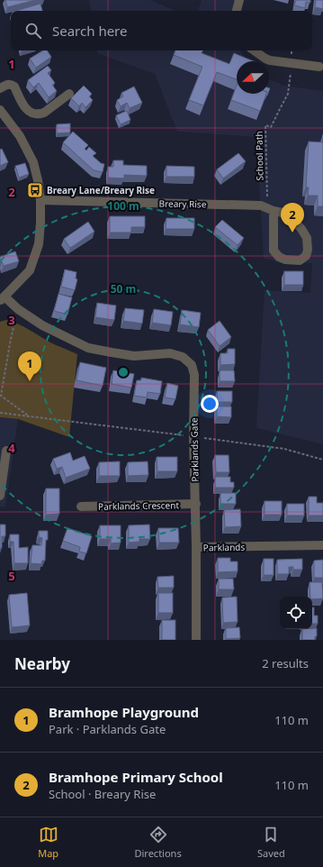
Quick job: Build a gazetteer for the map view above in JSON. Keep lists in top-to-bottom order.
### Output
{
  "streets": {
    "street": [
      "Breary Rise",
      "Parklands Gate",
      "Parklands Crescent",
      "Parklands"
    ],
    "path": ["School Path"]
  },
  "crossings": [
    ["School Path", "Breary Rise"],
    ["Parklands Gate", "Parklands Crescent"],
    ["Parklands Gate", "Parklands"]
  ],
  "places": {
    "bus stop": ["Breary Lane/Breary Rise"]
  },
  "north": "left",
  "page": {
    "search": "Search here",
    "pins": ["2", "1"],
    "heading": ["Nearby", "2 results"],
    "list": [
      {
        "mark": "1",
        "name": "Bramhope Playground",
        "note": "Park · Parklands Gate",
        "value": "110 m"
      },
      {
        "mark": "2",
        "name": "Bramhope Primary School",
        "note": "School · Breary Rise",
        "value": "110 m"
      }
    ],
    "nav": ["Map", "Directions", "Saved"]
  },
  "grid": {
    "rows": [
      "1",
      "2",
      "3",
      "4",
      "5"
    ]
  },
  "rings": ["100 m", "50 m"]
}
